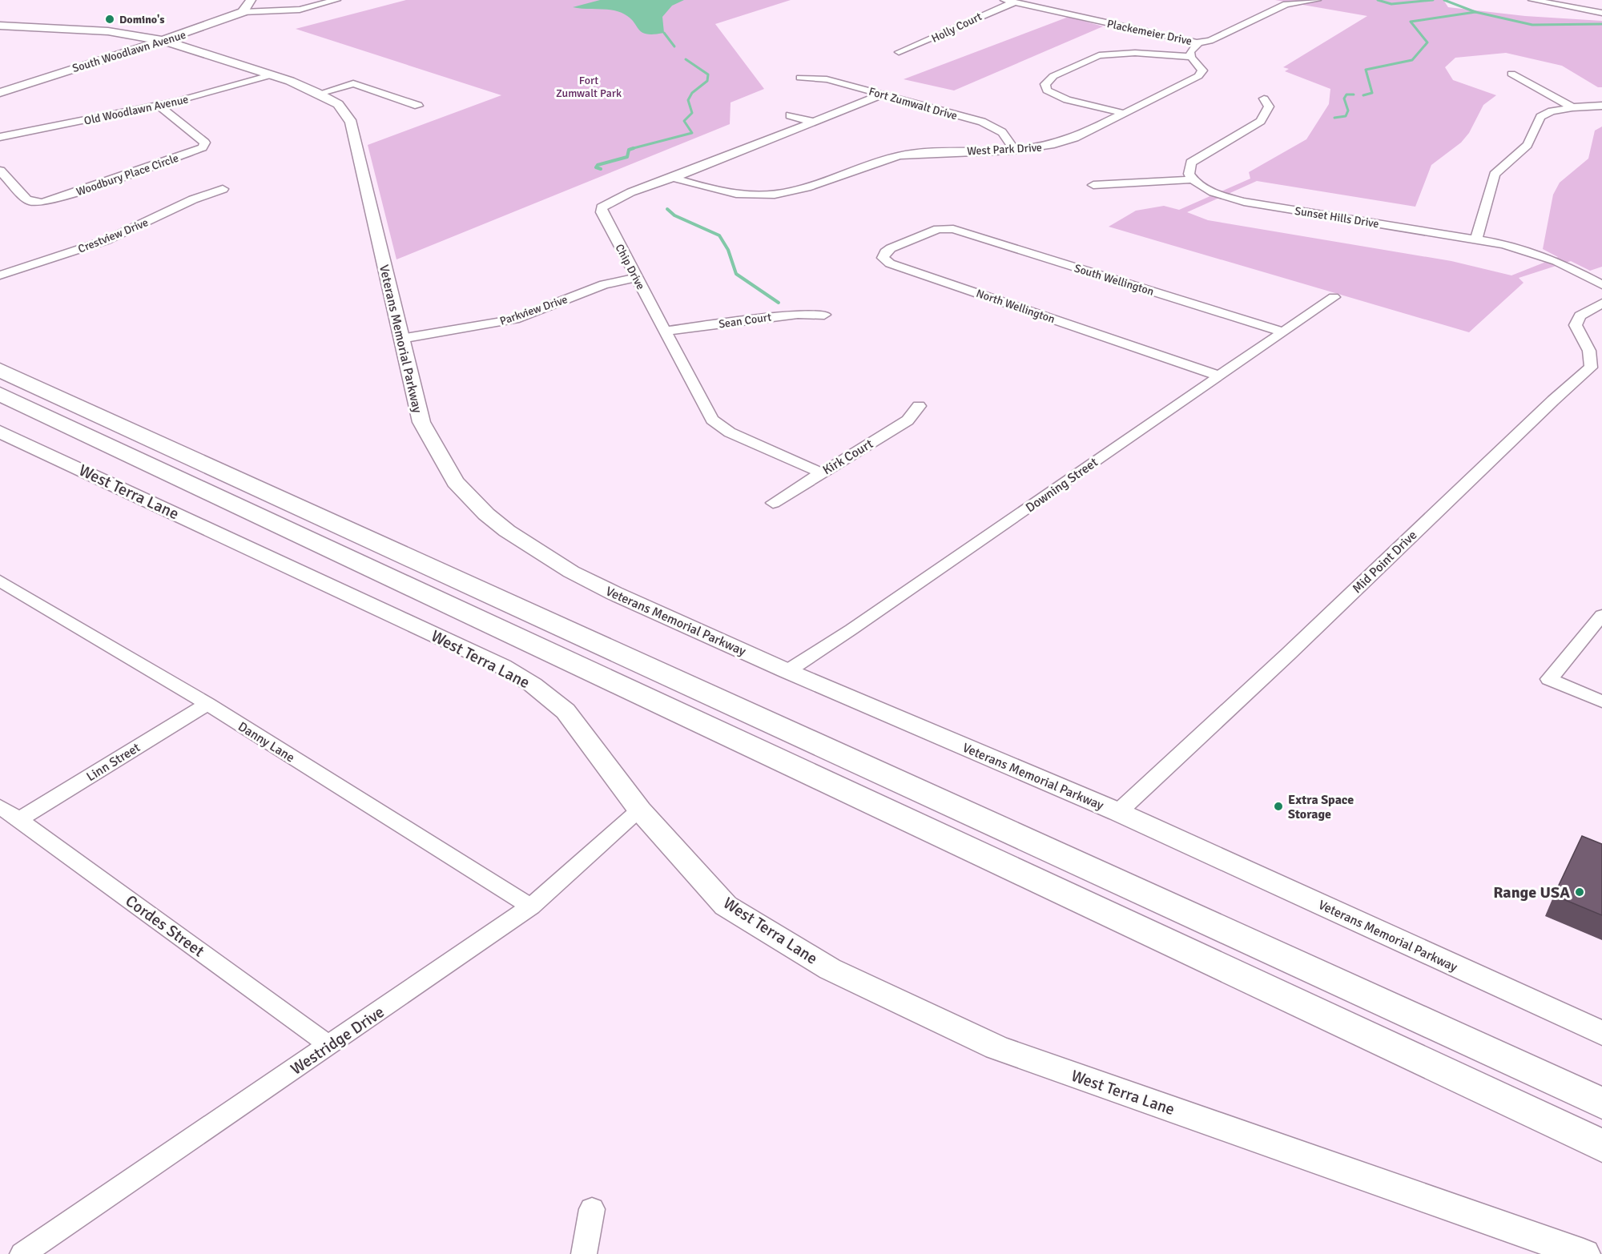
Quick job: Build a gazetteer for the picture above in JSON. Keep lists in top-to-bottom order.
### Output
{
  "streets": {
    "street": [
      "Holly Court",
      "Plackemeier Drive",
      "South Woodlawn Avenue",
      "Fort Zumwalt Drive",
      "Old Woodlawn Avenue",
      "West Park Drive",
      "Woodbury Place Circle",
      "Sunset Hills Drive",
      "Crestview Drive",
      "Chip Drive",
      "South Wellington",
      "North Wellington",
      "Parkview Drive",
      "Sean Court",
      "Veterans Memorial Parkway",
      "Kirk Court",
      "Downing Street",
      "West Terra Lane",
      "Mid Point Drive",
      "Danny Lane",
      "Linn Street",
      "Cordes Street",
      "Westridge Drive"
    ]
  },
  "crossings": [
    ["Holly Court", "Plackemeier Drive"],
    ["South Woodlawn Avenue", "Veterans Memorial Parkway"],
    ["Fort Zumwalt Drive", "West Park Drive"],
    ["Fort Zumwalt Drive", "Chip Drive"],
    ["Old Woodlawn Avenue", "Woodbury Place Circle"],
    ["Old Woodlawn Avenue", "Veterans Memorial Parkway"],
    ["West Park Drive", "Chip Drive"],
    ["Chip Drive", "Parkview Drive"],
    ["Chip Drive", "Sean Court"],
    ["Chip Drive", "Kirk Court"],
    ["South Wellington", "North Wellington"],
    ["South Wellington", "Downing Street"],
    ["North Wellington", "Downing Street"],
    ["Parkview Drive", "Veterans Memorial Parkway"],
    ["Veterans Memorial Parkway", "Downing Street"],
    ["Veterans Memorial Parkway", "Mid Point Drive"],
    ["West Terra Lane", "Westridge Drive"],
    ["Danny Lane", "Linn Street"],
    ["Danny Lane", "Westridge Drive"],
    ["Linn Street", "Cordes Street"],
    ["Cordes Street", "Westridge Drive"]
  ],
  "parks": ["Fort Zumwalt Park"],
  "places": ["Domino's", "Extra Space Storage", "Range USA"]
}
